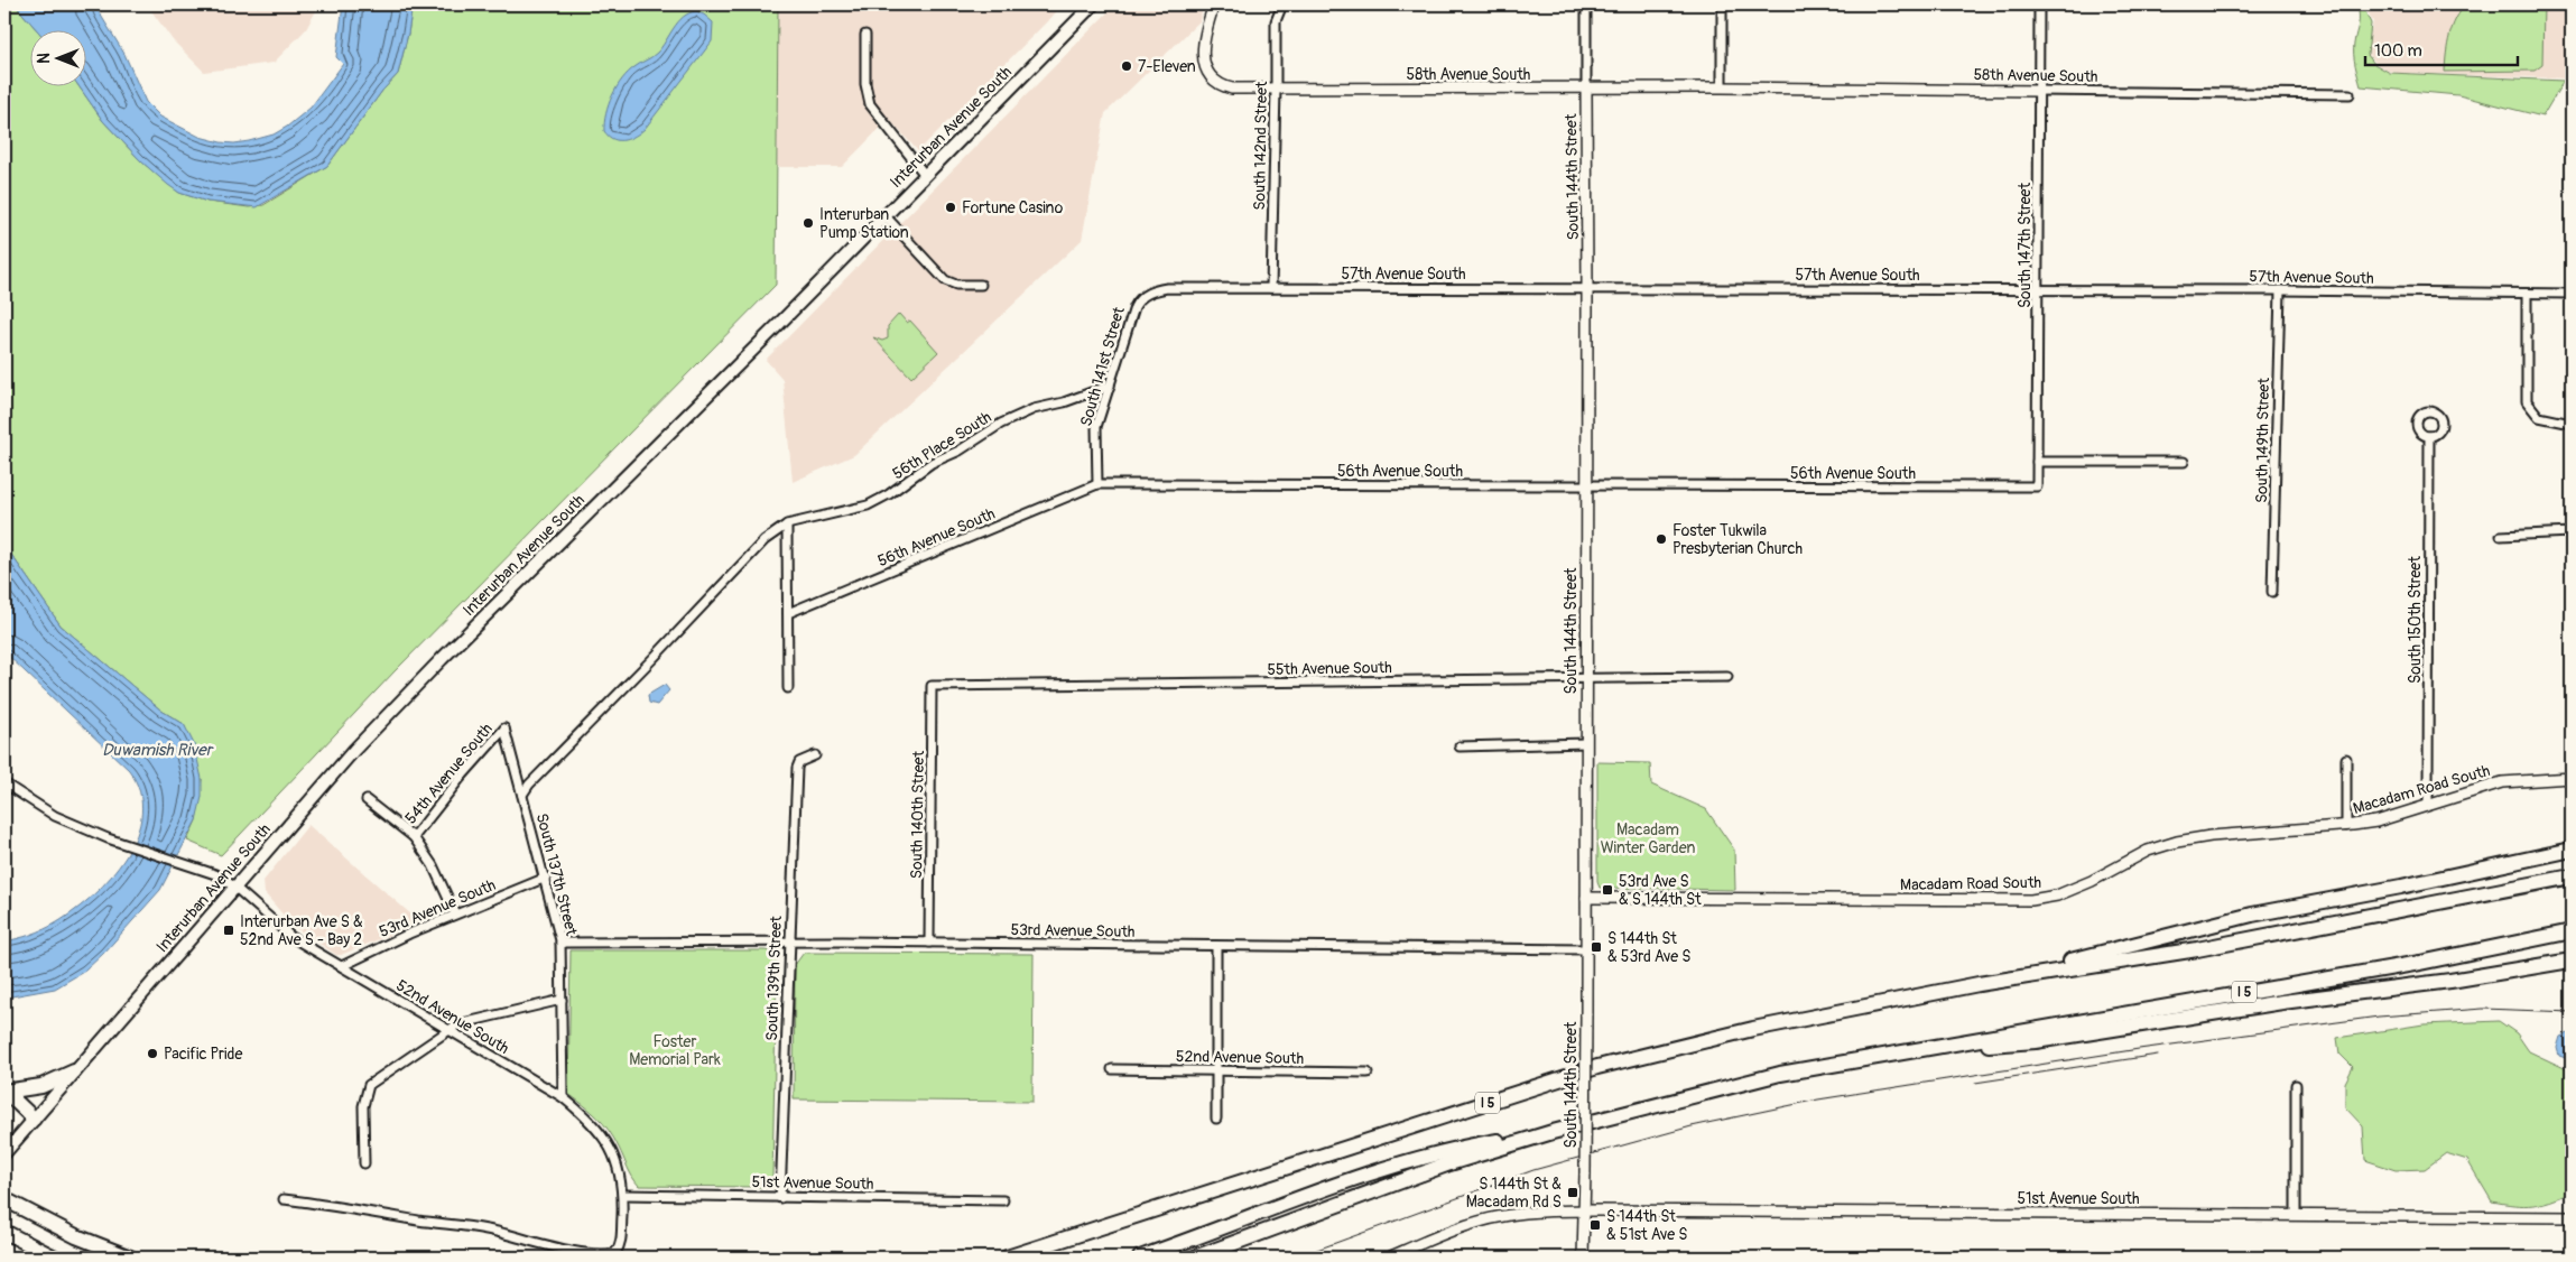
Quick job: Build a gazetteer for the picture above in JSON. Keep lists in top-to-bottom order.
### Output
{
  "streets": {
    "highway": ["I 5"],
    "main road": ["Interurban Avenue South"],
    "street": [
      "58th Avenue South",
      "South 142nd Street",
      "South 144th Street",
      "South 147th Street",
      "57th Avenue South",
      "South 141st Street",
      "South 149th Street",
      "56th Place South",
      "56th Avenue South",
      "South 150th Street",
      "55th Avenue South",
      "54th Avenue South",
      "Macadam Road South",
      "South 140th Street",
      "South 137th Street",
      "53rd Avenue South",
      "South 139th Street",
      "52nd Avenue South",
      "51st Avenue South"
    ]
  },
  "crossings": [
    ["58th Avenue South", "South 142nd Street"],
    ["58th Avenue South", "South 144th Street"],
    ["58th Avenue South", "South 147th Street"],
    ["Interurban Avenue South", "52nd Avenue South"],
    ["South 142nd Street", "57th Avenue South"],
    ["South 144th Street", "57th Avenue South"],
    ["South 144th Street", "56th Avenue South"],
    ["South 144th Street", "55th Avenue South"],
    ["South 144th Street", "Macadam Road South"],
    ["South 144th Street", "53rd Avenue South"],
    ["South 144th Street", "51st Avenue South"],
    ["South 147th Street", "57th Avenue South"],
    ["South 147th Street", "56th Avenue South"],
    ["57th Avenue South", "South 141st Street"],
    ["57th Avenue South", "South 149th Street"],
    ["South 141st Street", "56th Place South"],
    ["South 141st Street", "56th Avenue South"],
    ["South 150th Street", "Macadam Road South"],
    ["55th Avenue South", "South 140th Street"],
    ["54th Avenue South", "South 137th Street"],
    ["South 140th Street", "53rd Avenue South"],
    ["South 137th Street", "53rd Avenue South"],
    ["South 137th Street", "52nd Avenue South"],
    ["53rd Avenue South", "South 139th Street"],
    ["53rd Avenue South", "52nd Avenue South"],
    ["South 139th Street", "51st Avenue South"],
    ["52nd Avenue South", "51st Avenue South"]
  ],
  "water": ["Duwamish River"],
  "parks": ["Macadam Winter Garden", "Foster Memorial Park"],
  "places": {
    "other": [
      "7-Eleven",
      "Fortune Casino",
      "Interurban Pump Station",
      "Foster Tukwila Presbyterian Church",
      "Pacific Pride"
    ],
    "transit": [
      "53rd Ave S & S 144th St",
      "Interurban Ave S & 52nd Ave S - Bay 2",
      "S 144th St & 53rd Ave S",
      "S 144th St & Macadam Rd S",
      "S 144th St & 51st Ave S"
    ]
  },
  "scale_bar": "100 m",
  "north": "left"
}
